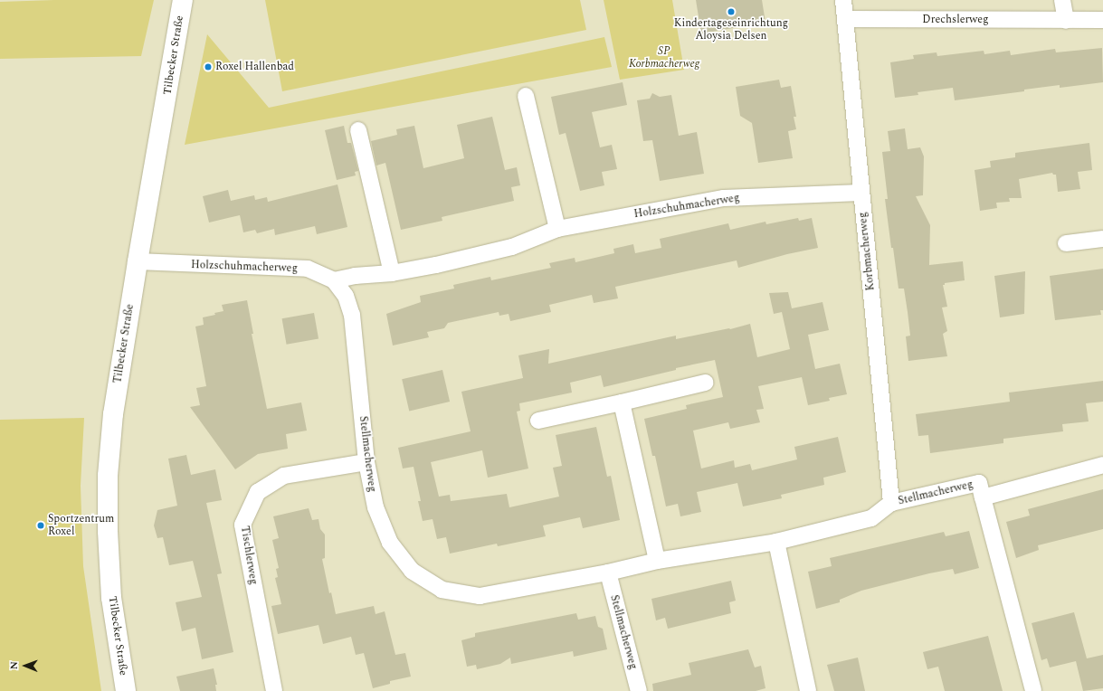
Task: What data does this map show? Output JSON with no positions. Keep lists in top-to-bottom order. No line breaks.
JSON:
{"streets":{"main road":["Tilbecker Straße"],"street":["Drechslerweg","Holzschuhmacherweg","Korbmacherweg","Stellmacherweg","Tischlerweg"]},"crossings":[["Drechslerweg","Korbmacherweg"],["Tilbecker Straße","Holzschuhmacherweg"],["Holzschuhmacherweg","Korbmacherweg"],["Holzschuhmacherweg","Stellmacherweg"],["Korbmacherweg","Stellmacherweg"],["Stellmacherweg","Tischlerweg"]],"parks":["SP Korbmacherweg"],"places":["Kindertageseinrichtung Aloysia Delsen","Roxel Hallenbad","Sportzentrum Roxel"],"north":"left"}
